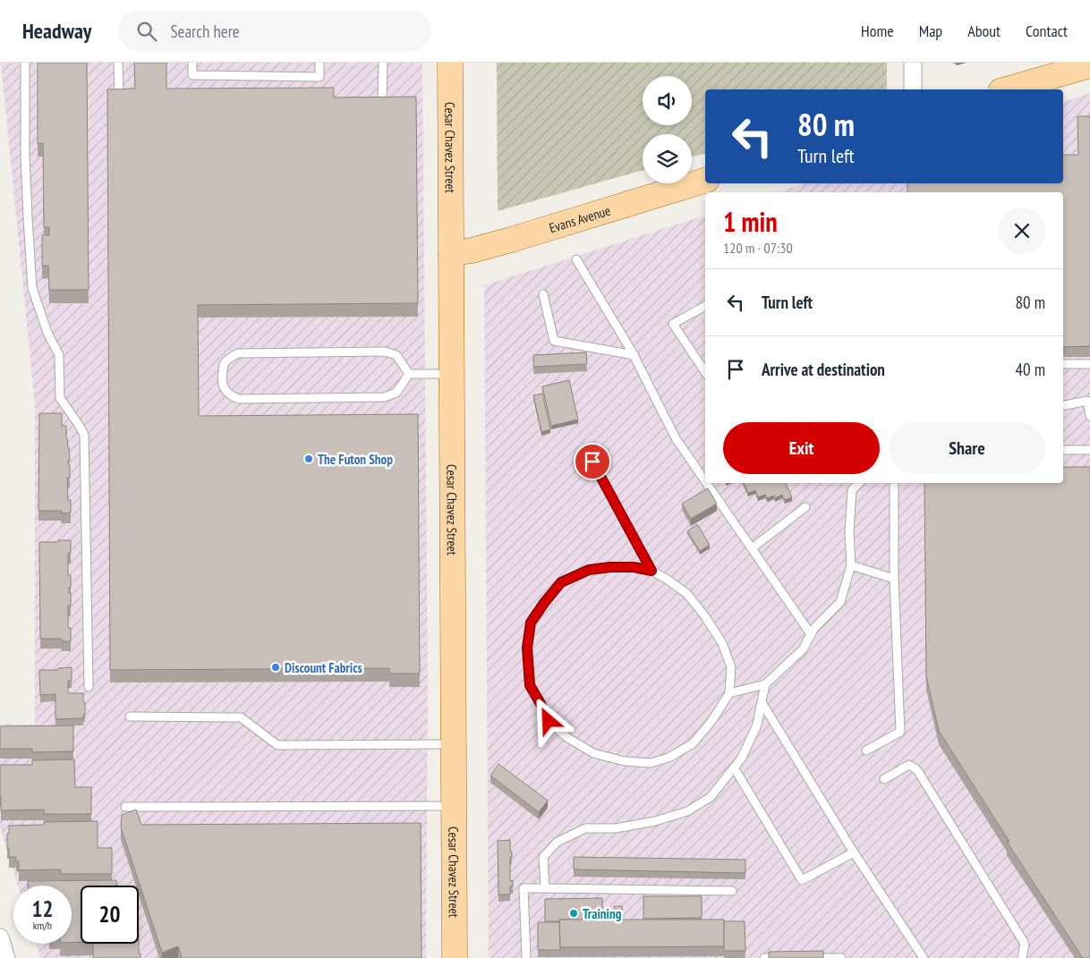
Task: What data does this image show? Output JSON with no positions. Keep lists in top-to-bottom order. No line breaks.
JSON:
{"streets":{"main road":["Cesar Chavez Street","Evans Avenue"]},"crossings":[["Cesar Chavez Street","Evans Avenue"]],"places":["The Futon Shop","Discount Fabrics","Training"],"page":{"header":"Headway","search":"Search here","nav":["Home","Map","About","Contact"],"turn":["80 m","Turn left"],"heading":["1 min","120 m · 07:30"],"list":[{"name":"Turn left","value":"80 m"},{"name":"Arrive at destination","value":"40 m"}],"buttons":["Exit","Share"],"speed":"12 km/h","limit":"20"}}
